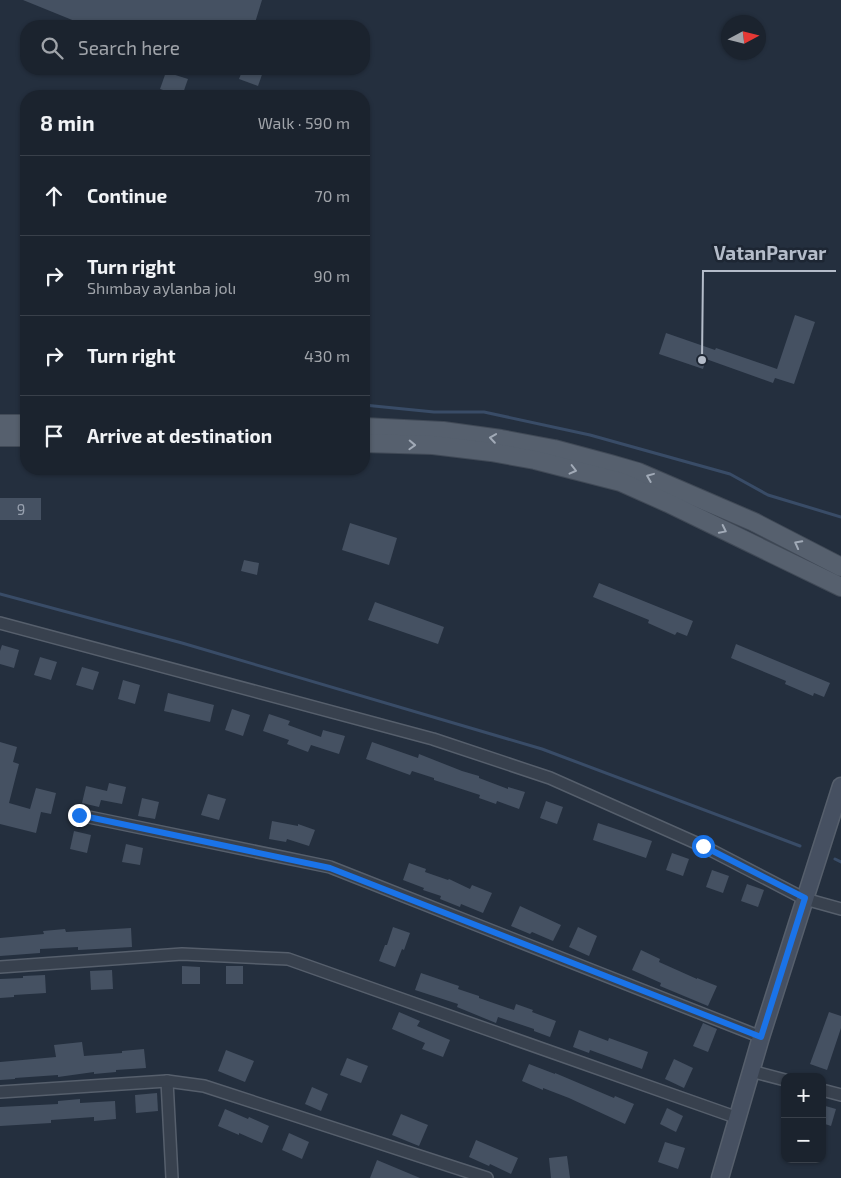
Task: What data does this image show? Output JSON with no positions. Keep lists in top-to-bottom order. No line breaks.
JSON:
{"places":["VatanParvar"],"house_numbers":["9"],"north":"right","page":{"search":"Search here","heading":["8 min","Walk · 590 m"],"list":[["Continue","70 m"],["Turn right","Shımbay aylanba jolı","90 m"],["Turn right","430 m"],"Arrive at destination"],"map_buttons":["+","−"]}}
